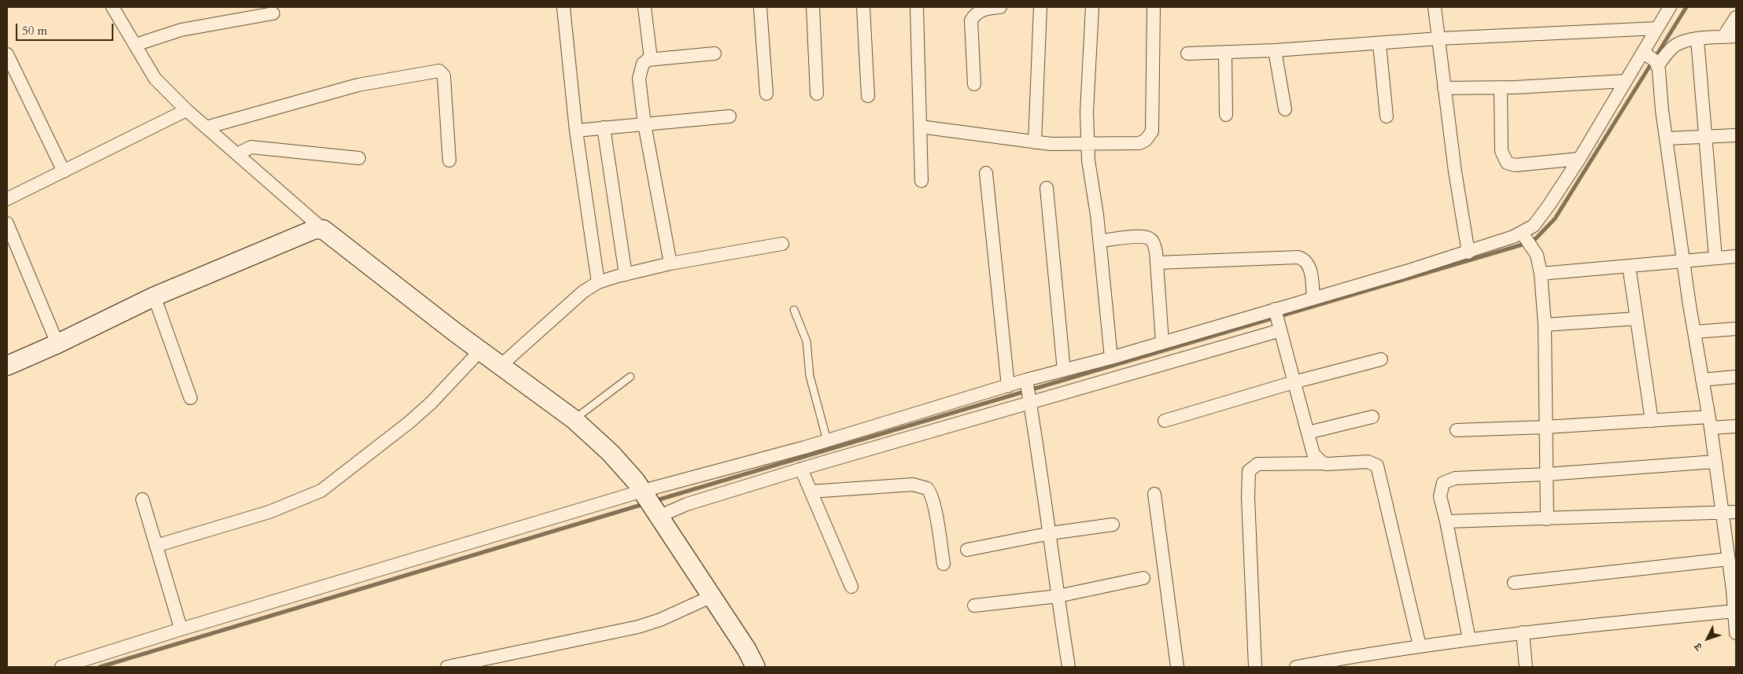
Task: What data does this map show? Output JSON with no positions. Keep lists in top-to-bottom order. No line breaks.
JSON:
{"scale_bar":"50 m","north":"bottom left"}
